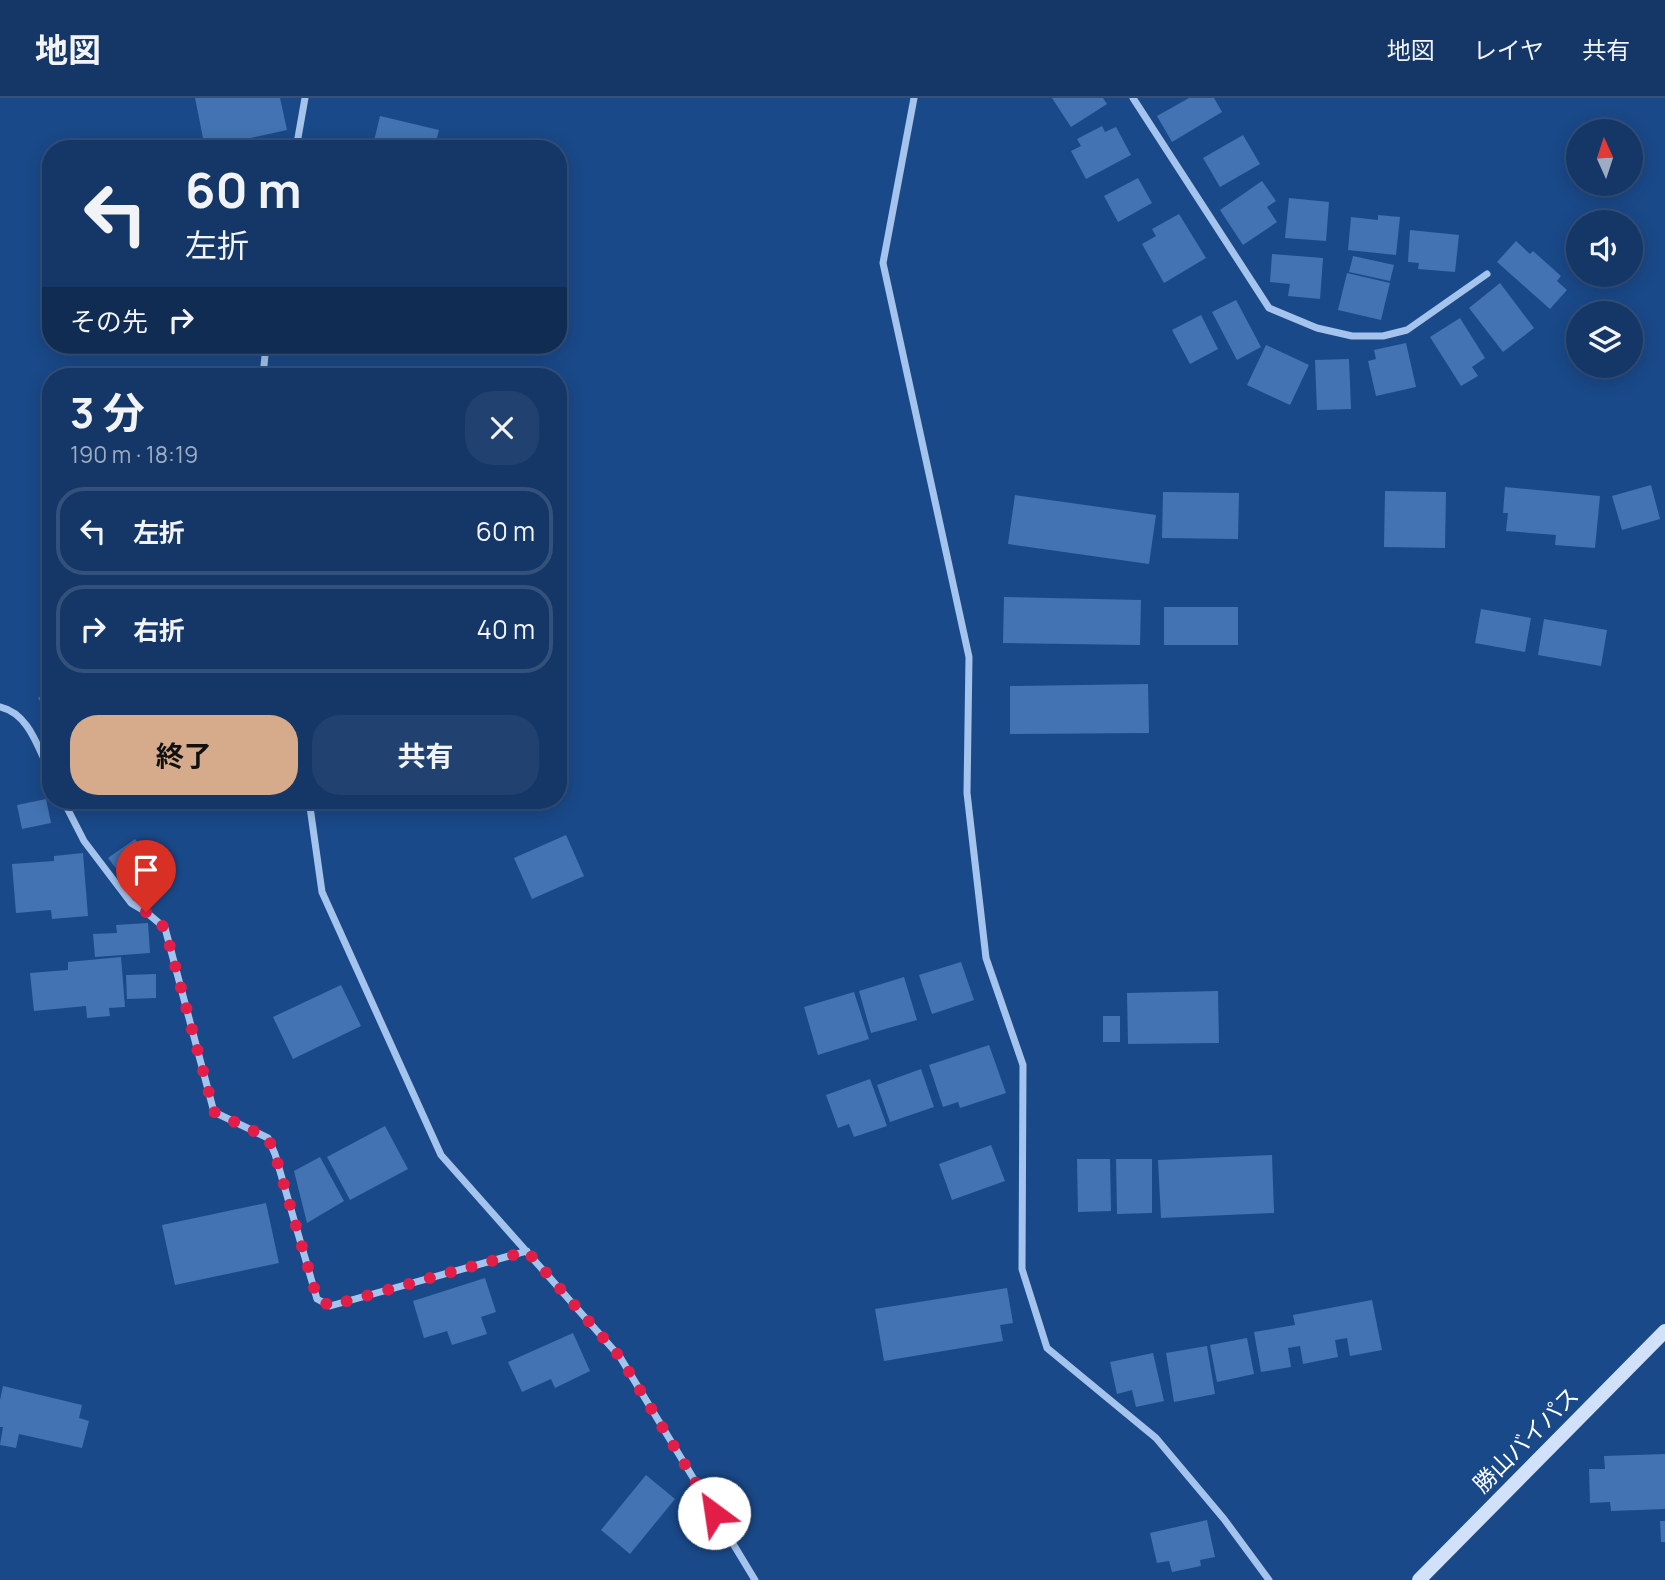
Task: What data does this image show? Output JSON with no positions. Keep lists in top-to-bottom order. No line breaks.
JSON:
{"streets":{"main road":["勝山バイパス"]},"north":"top","page":{"header":"地図","nav":["地図","レイヤ","共有"],"turn":["60 m","左折"],"then":"その先","heading":["3 分","190 m · 18:19"],"list":[{"name":"左折","value":"60 m"},{"name":"右折","value":"40 m"}],"buttons":["終了","共有"]}}
